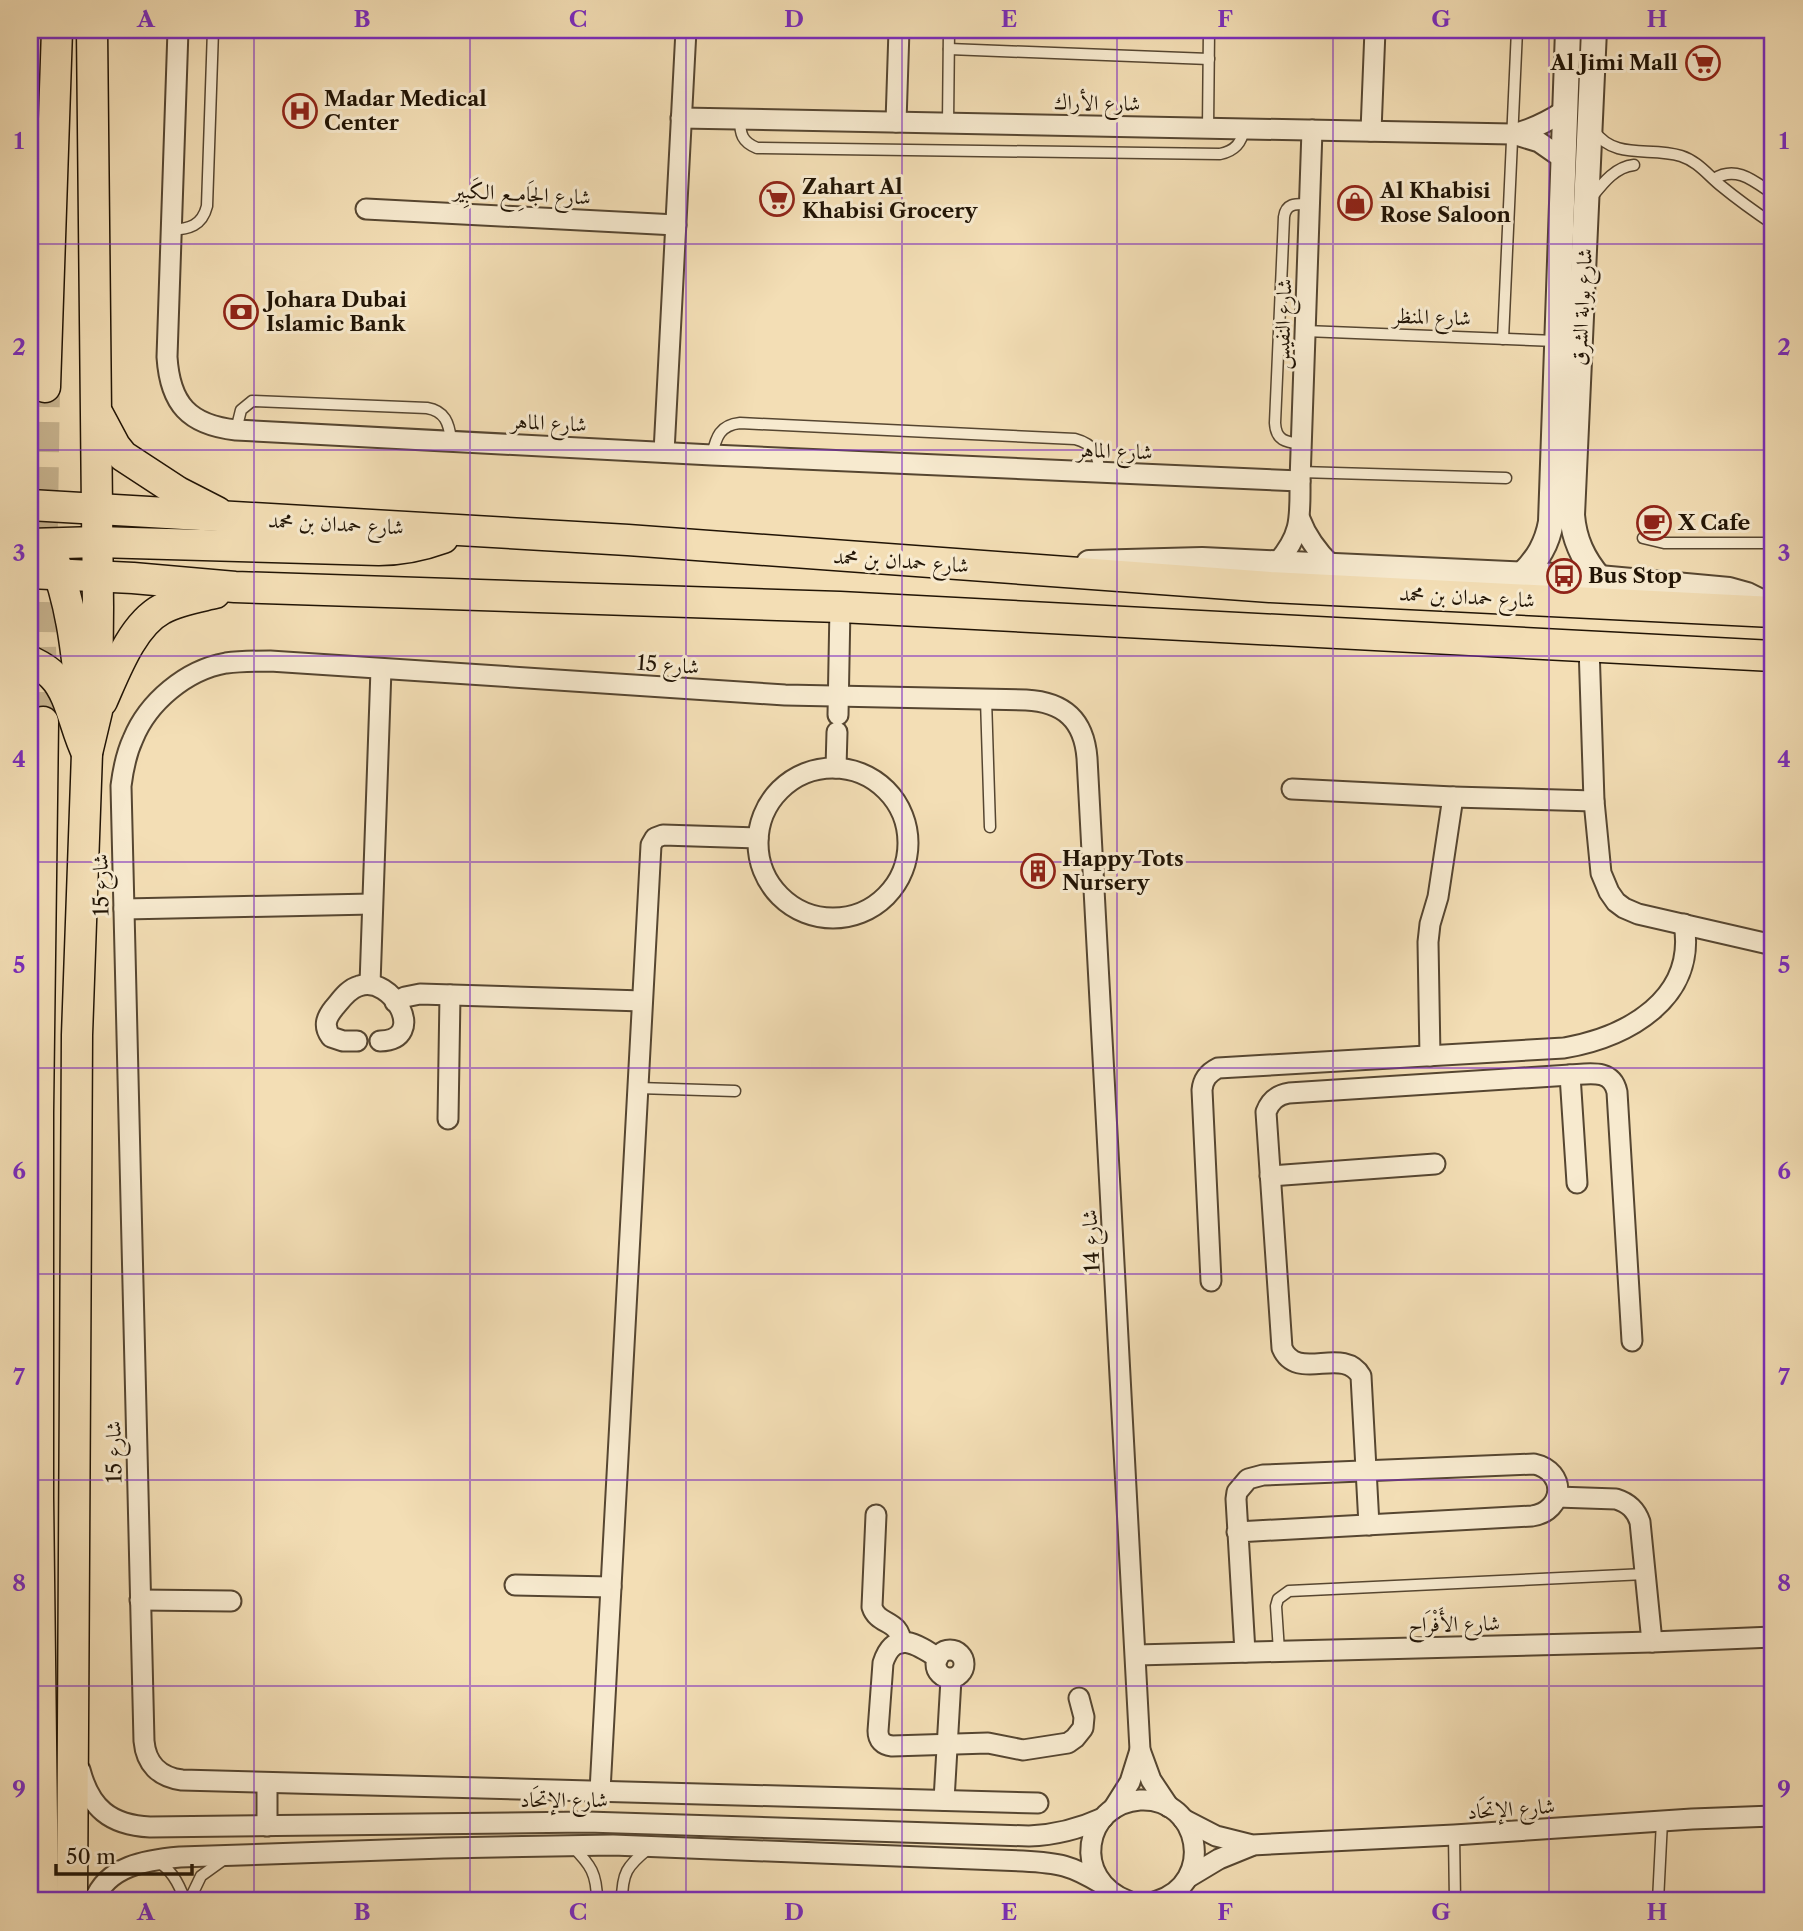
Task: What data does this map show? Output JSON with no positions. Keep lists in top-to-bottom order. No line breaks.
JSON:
{"streets":{"main road":["شارع حمدان بن محمد"],"street":["شارع الأراك","شارع الجَامِع الكَبِير","شارع بوابة الشرق","شارع النفيس","شارع الماهر","شارع 15","شارع 14","شارع الأَفْرَاح","شارع الإتحَاد"],"lane":["شارع المنظر"]},"crossings":[["شارع الأراك","شارع بوابة الشرق"],["شارع الأراك","شارع النفيس"],["شارع بوابة الشرق","شارع المنظر"],["شارع المنظر","شارع النفيس"],["شارع النفيس","شارع الماهر"],["شارع 15","شارع 14"],["شارع 14","شارع الأَفْرَاح"],["شارع 14","شارع الإتحَاد"]],"places":{"supermarket":["Al Jimi Mall","Zahart Al Khabisi Grocery"],"hospital":["Madar Medical Center"],"shop":["Al Khabisi Rose Saloon"],"bank":["Johara Dubai Islamic Bank"],"cafe":["X Cafe"],"bus stop":["Bus Stop"],"building":["Happy Tots Nursery"]},"scale_bar":"50 m","grid":{"columns":["A","B","C","D","E","F","G","H"],"rows":["1","2","3","4","5","6","7","8","9"]}}
